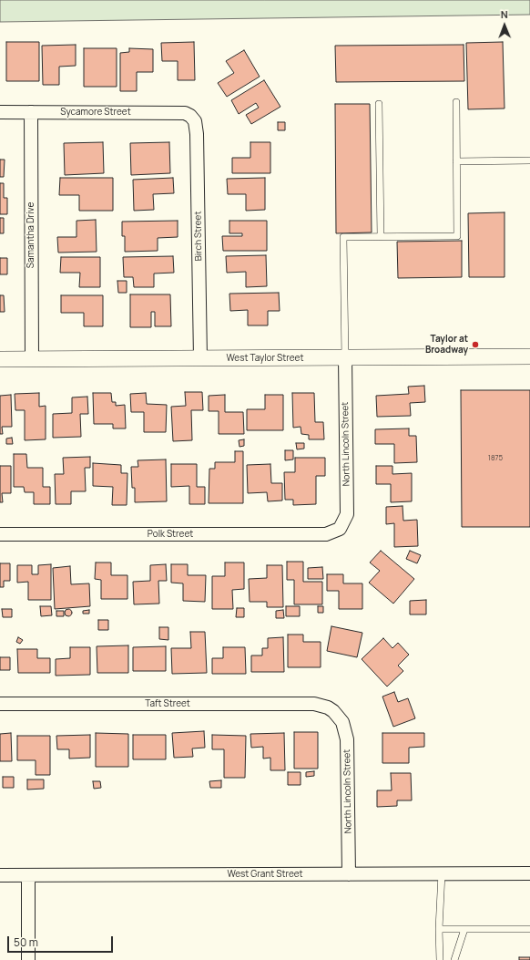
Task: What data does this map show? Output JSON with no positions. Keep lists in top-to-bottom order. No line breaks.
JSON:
{"streets":{"street":["Sycamore Street","Samantha Drive","Birch Street","West Taylor Street","North Lincoln Street","Polk Street","Taft Street","West Grant Street"]},"crossings":[["Sycamore Street","Samantha Drive"],["Sycamore Street","Birch Street"],["Samantha Drive","West Taylor Street"],["Birch Street","West Taylor Street"],["West Taylor Street","North Lincoln Street"],["North Lincoln Street","Polk Street"],["North Lincoln Street","Taft Street"],["North Lincoln Street","West Grant Street"]],"places":["Taylor at Broadway"],"house_numbers":["1875"],"scale_bar":"50 m","north":"top"}
